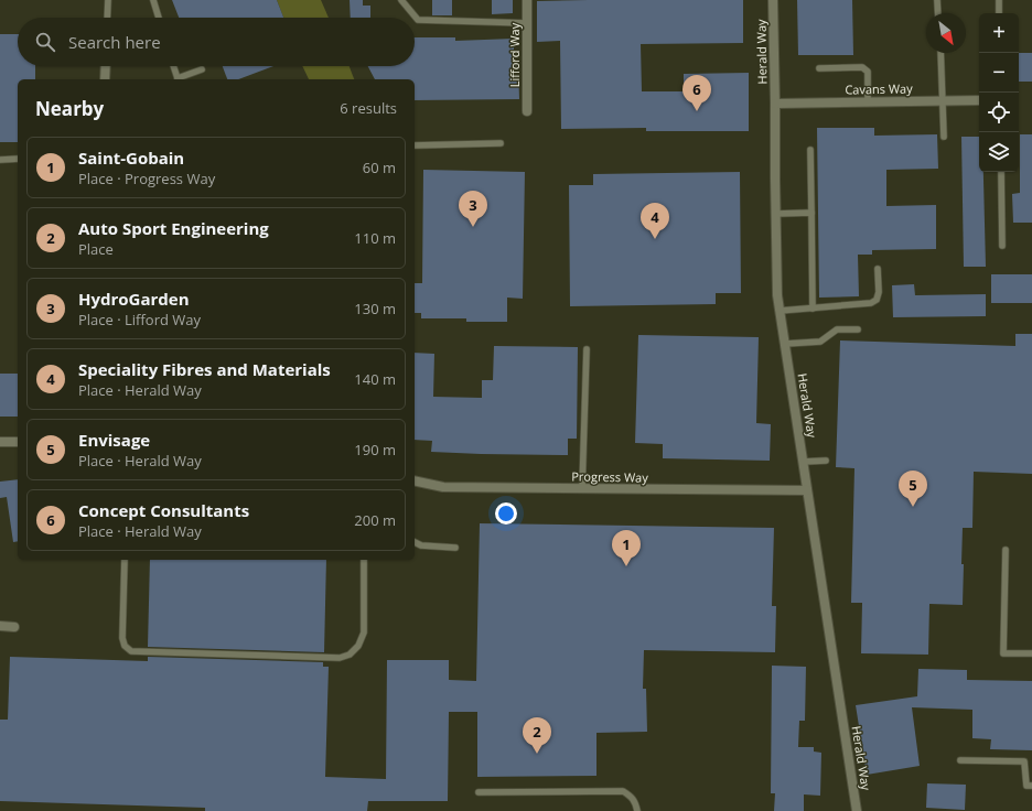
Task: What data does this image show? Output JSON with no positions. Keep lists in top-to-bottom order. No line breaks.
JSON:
{"streets":{"street":["Herald Way","Lifford Way","Cavans Way","Progress Way"]},"crossings":[["Herald Way","Cavans Way"],["Herald Way","Progress Way"]],"north":"bottom right","page":{"map_buttons":["+","−"],"search":"Search here","pins":["6","3","4","5","1","2"],"heading":["Nearby","6 results"],"list":[{"mark":"1","name":"Saint-Gobain","note":"Place · Progress Way","value":"60 m"},{"mark":"2","name":"Auto Sport Engineering","note":"Place","value":"110 m"},{"mark":"3","name":"HydroGarden","note":"Place · Lifford Way","value":"130 m"},{"mark":"4","name":"Speciality Fibres and Materials","note":"Place · Herald Way","value":"140 m"},{"mark":"5","name":"Envisage","note":"Place · Herald Way","value":"190 m"},{"mark":"6","name":"Concept Consultants","note":"Place · Herald Way","value":"200 m"}]}}
